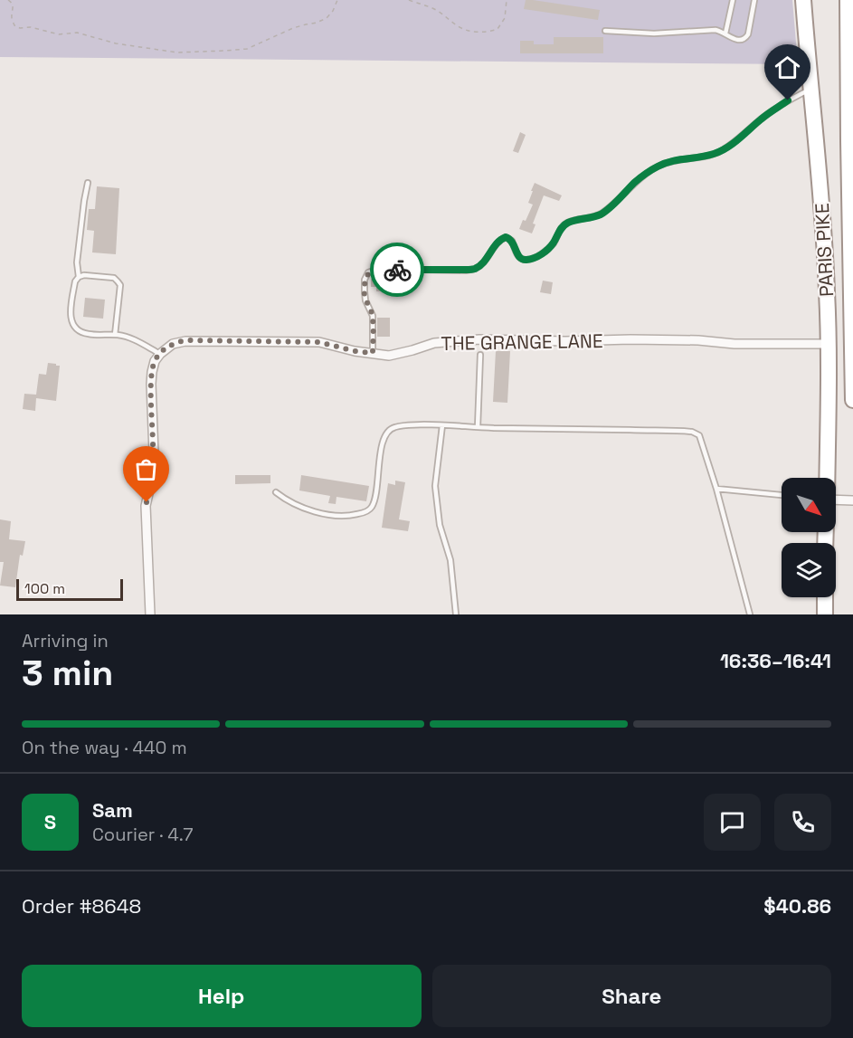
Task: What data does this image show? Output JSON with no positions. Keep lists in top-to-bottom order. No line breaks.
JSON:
{"streets":{"highway":["PARIS PIKE"],"street":["THE GRANGE LANE"]},"crossings":[["PARIS PIKE","THE GRANGE LANE"]],"scale_bar":"100 m","north":"bottom right","page":{"scale":"100 m","heading":["3 min","Arriving in","16:36–16:41"],"panel":["Sam","Courier · 4.7","Order #8648","$40.86"],"bar":"On the way · 440 m","round":"S","buttons":["Help","Share"]}}
